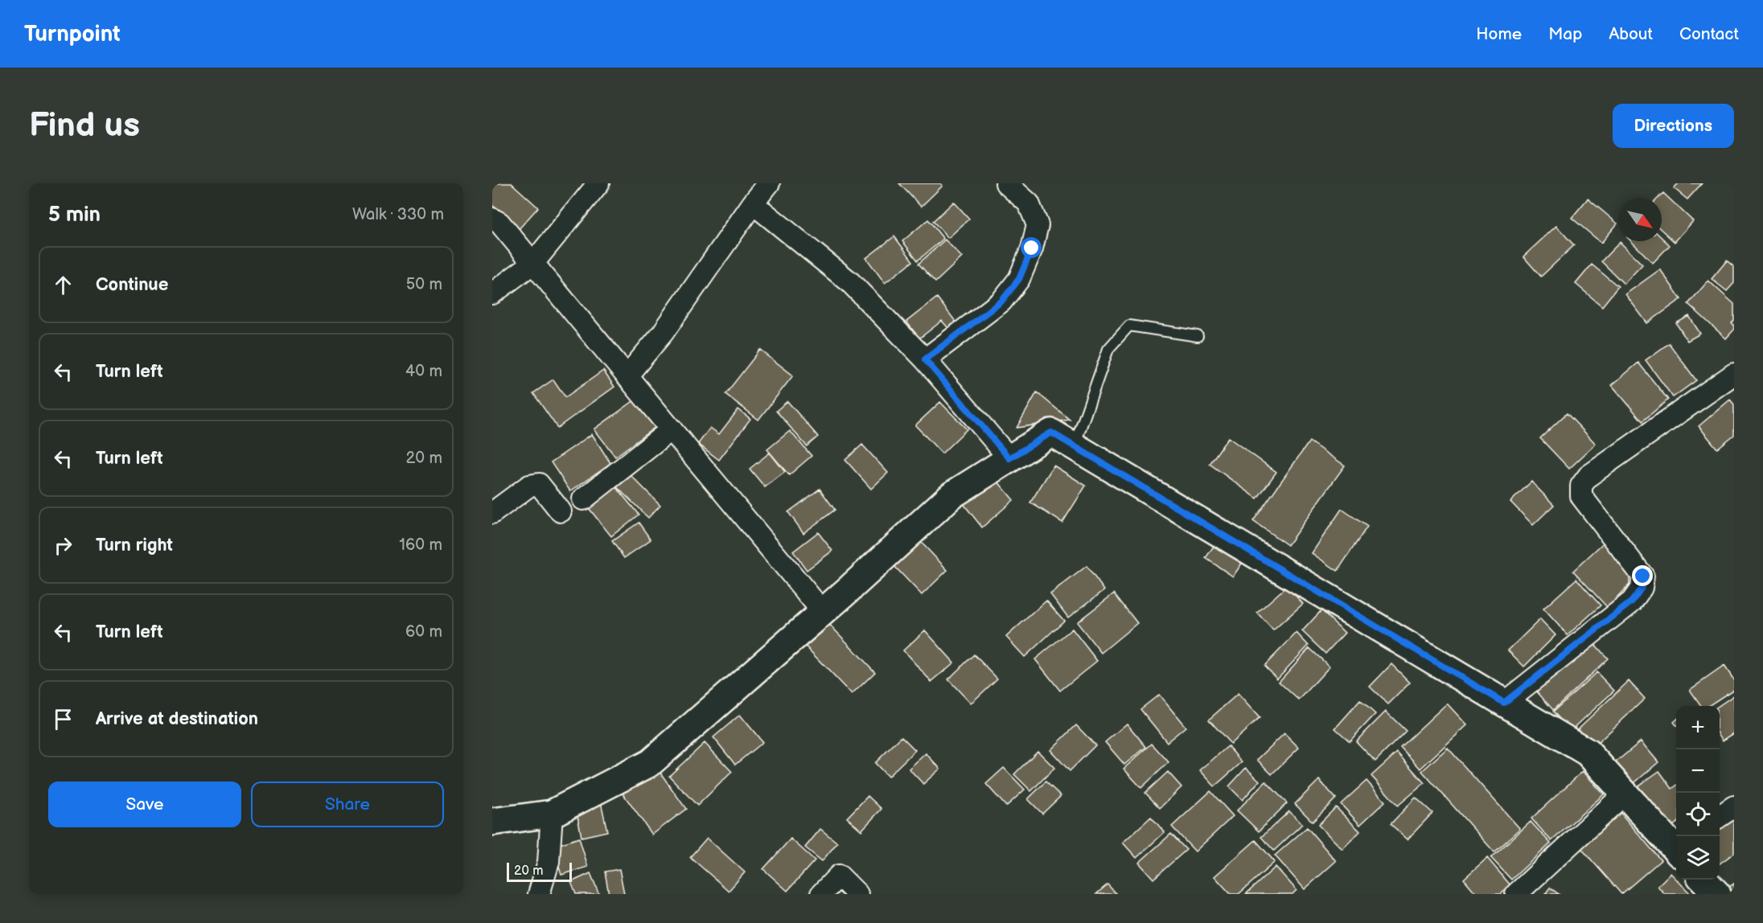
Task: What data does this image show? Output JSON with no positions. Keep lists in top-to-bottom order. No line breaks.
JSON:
{"scale_bar":"20 m","north":"bottom right","page":{"header":"Turnpoint","nav":["Home","Map","About","Contact"],"buttons":["Directions",["Save","Share"]],"title":"Find us","heading":["5 min","Walk · 330 m"],"list":[["Continue","50 m"],["Turn left","40 m"],["Turn left","20 m"],["Turn right","160 m"],["Turn left","60 m"],"Arrive at destination"],"map_buttons":["+","−"],"scale":"20 m"}}
